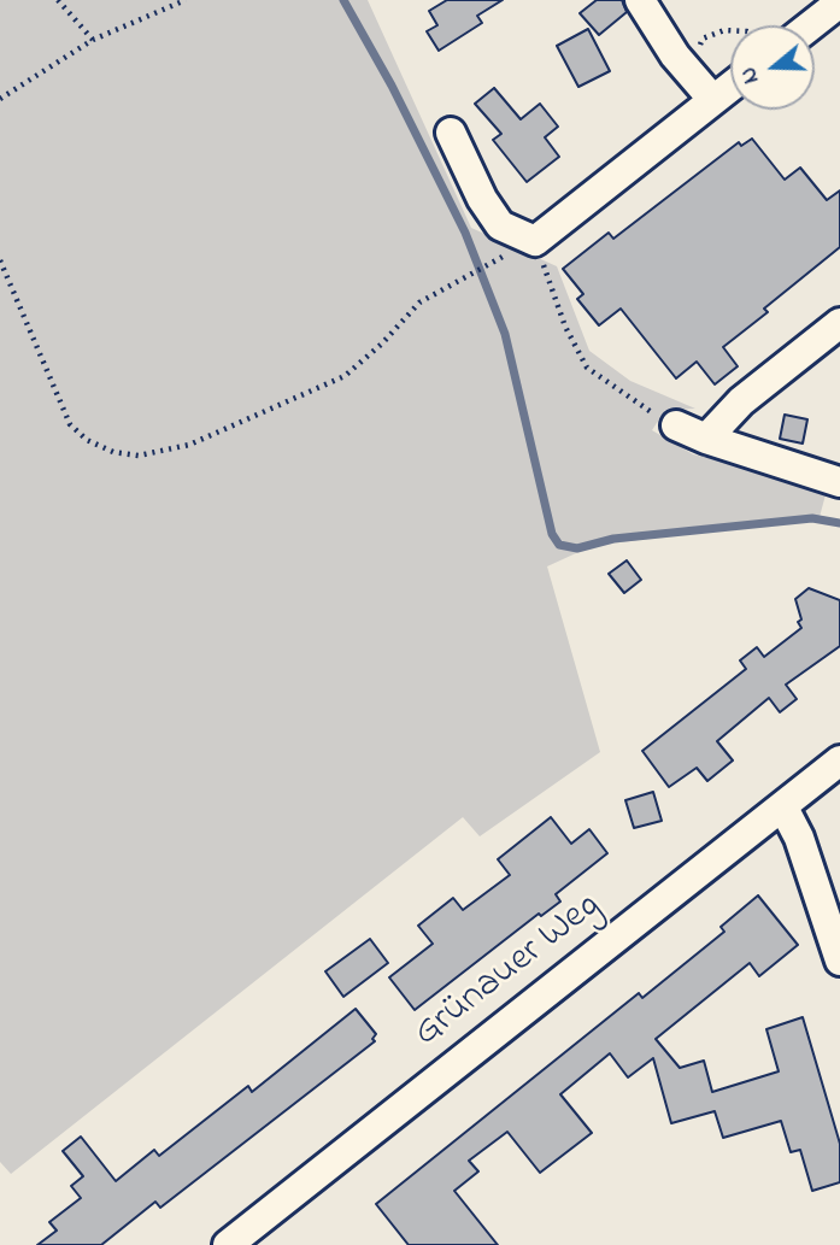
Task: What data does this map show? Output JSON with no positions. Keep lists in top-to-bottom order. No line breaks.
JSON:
{"streets":{"street":["Grünauer Weg"]},"north":"left"}
